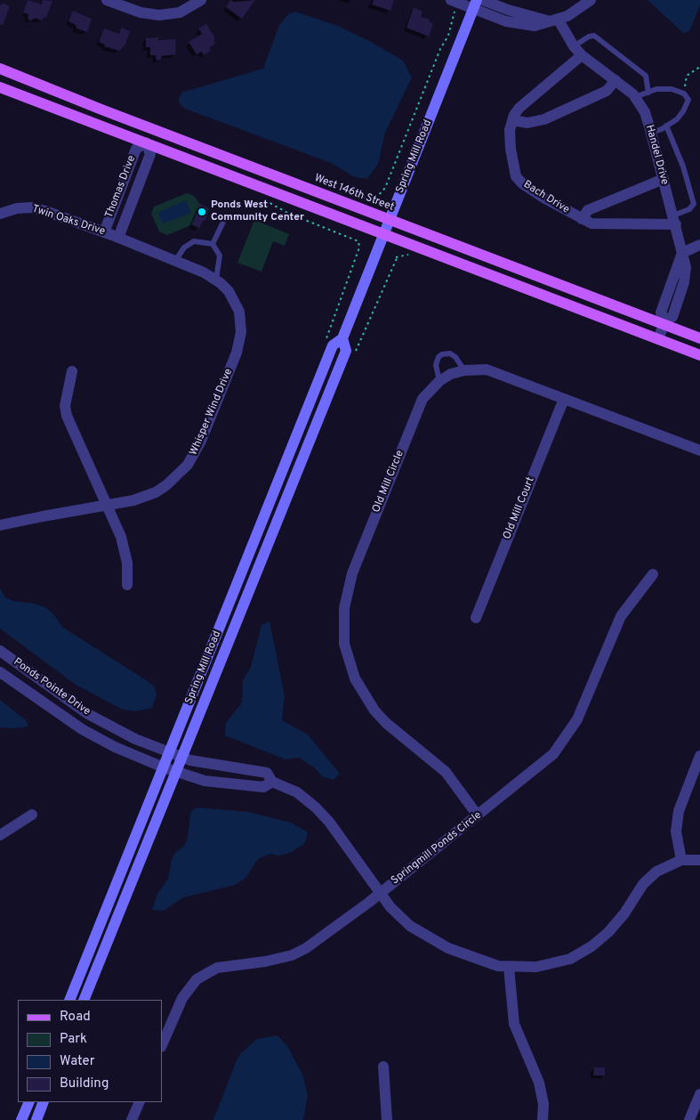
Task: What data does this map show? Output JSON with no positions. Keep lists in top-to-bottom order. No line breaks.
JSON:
{"streets":{"main road":["West 146th Street"],"street":["Handel Drive","Spring Mill Road","Thomas Drive","Bach Drive","Twin Oaks Drive","Whisper Wind Drive","Old Mill Circle","Old Mill Court","Ponds Pointe Drive","Springmill Ponds Circle"]},"crossings":[["Handel Drive","Bach Drive"],["Spring Mill Road","West 146th Street"],["Spring Mill Road","Ponds Pointe Drive"],["Thomas Drive","Twin Oaks Drive"],["Thomas Drive","Whisper Wind Drive"],["Twin Oaks Drive","Whisper Wind Drive"],["Old Mill Circle","Old Mill Court"],["Old Mill Circle","Springmill Ponds Circle"],["Ponds Pointe Drive","Springmill Ponds Circle"]],"places":["Ponds West Community Center"],"legend":["Road","Park","Water","Building"]}
